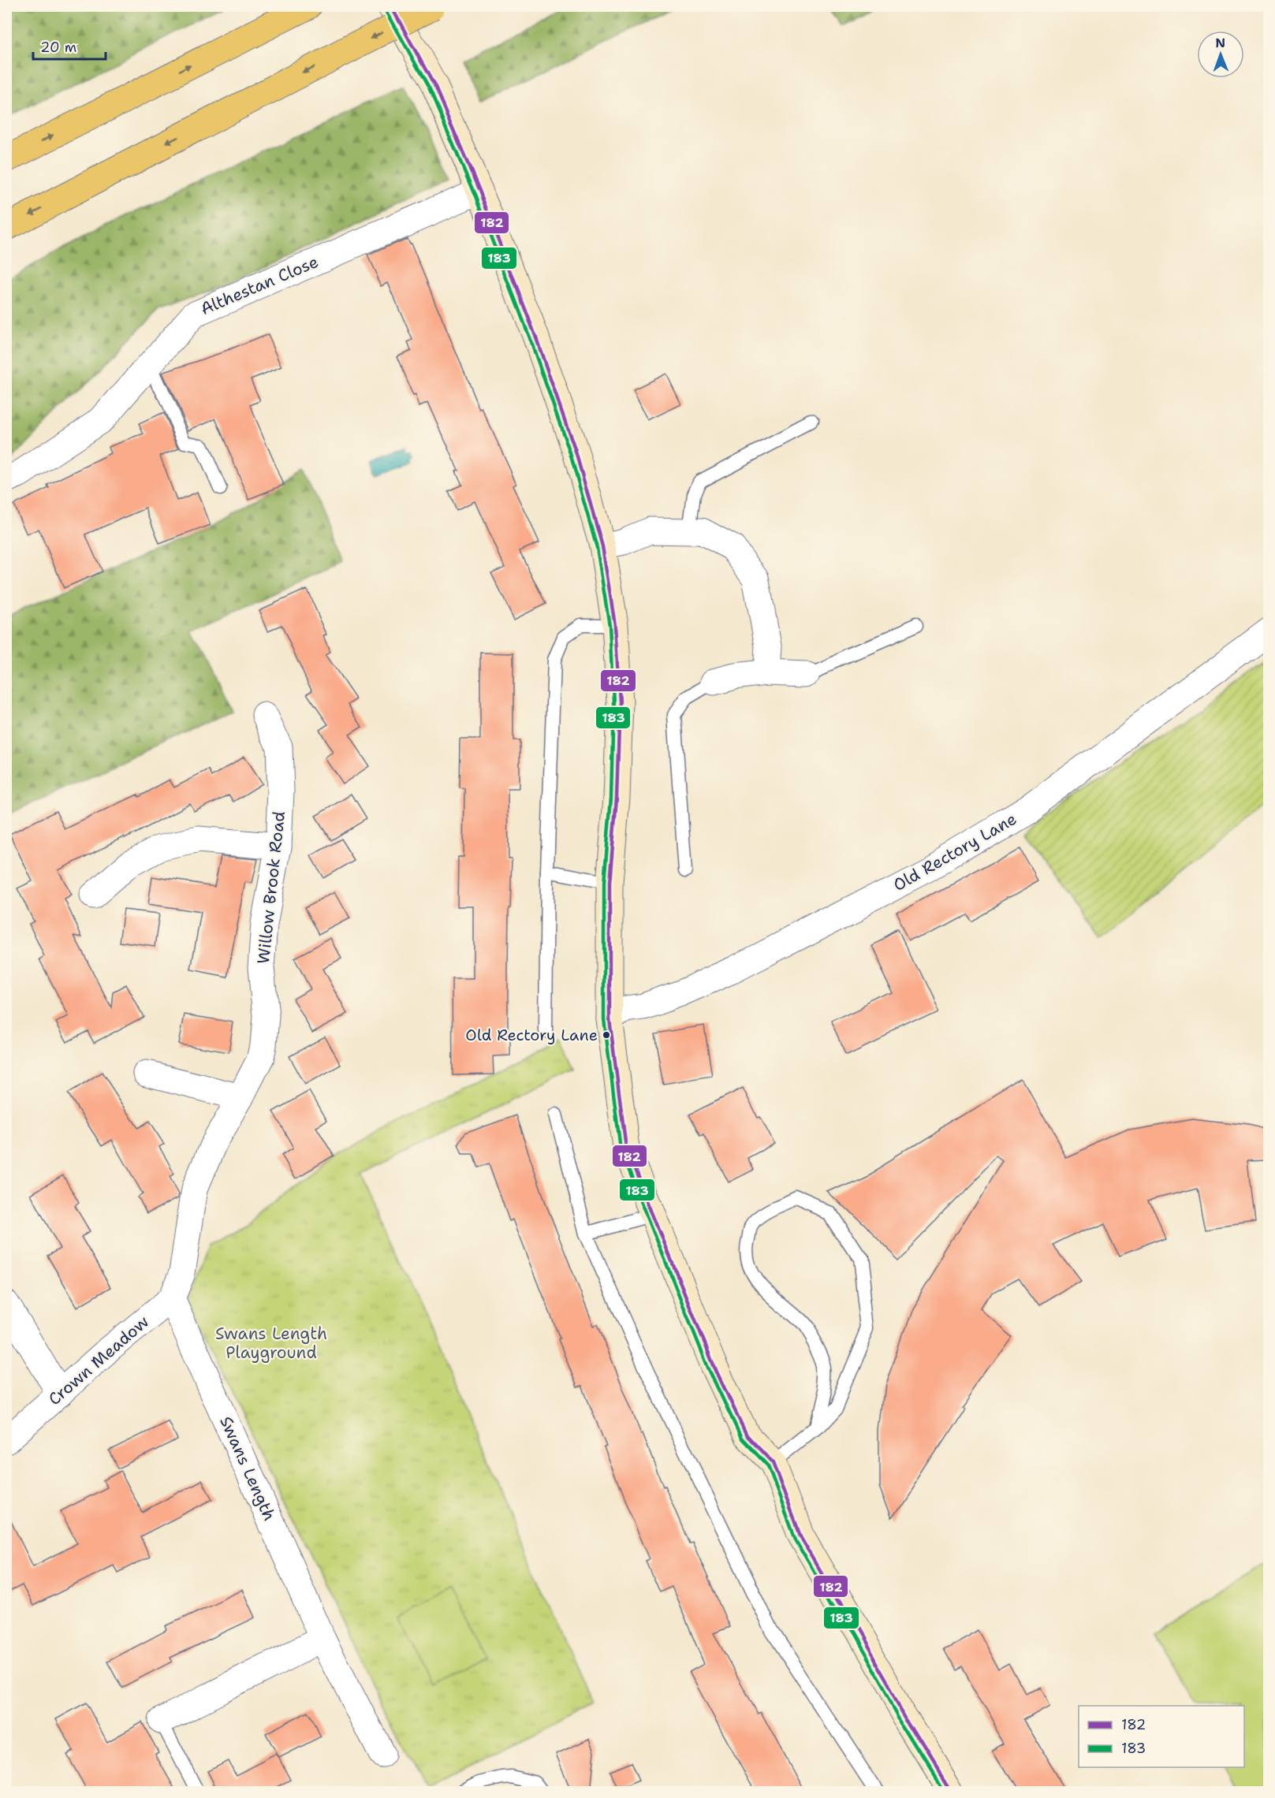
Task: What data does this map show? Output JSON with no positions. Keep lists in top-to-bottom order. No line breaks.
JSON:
{"streets":{"street":["Althestan Close","Old Rectory Lane","Willow Brook Road","Crown Meadow","Swans Length"]},"crossings":[["Willow Brook Road","Crown Meadow"],["Crown Meadow","Swans Length"]],"parks":["Swans Length Playground"],"places":["Old Rectory Lane"],"lines":["transit line 182","transit line 183"],"legend":["182","183"],"scale_bar":"20 m","north":"top"}
